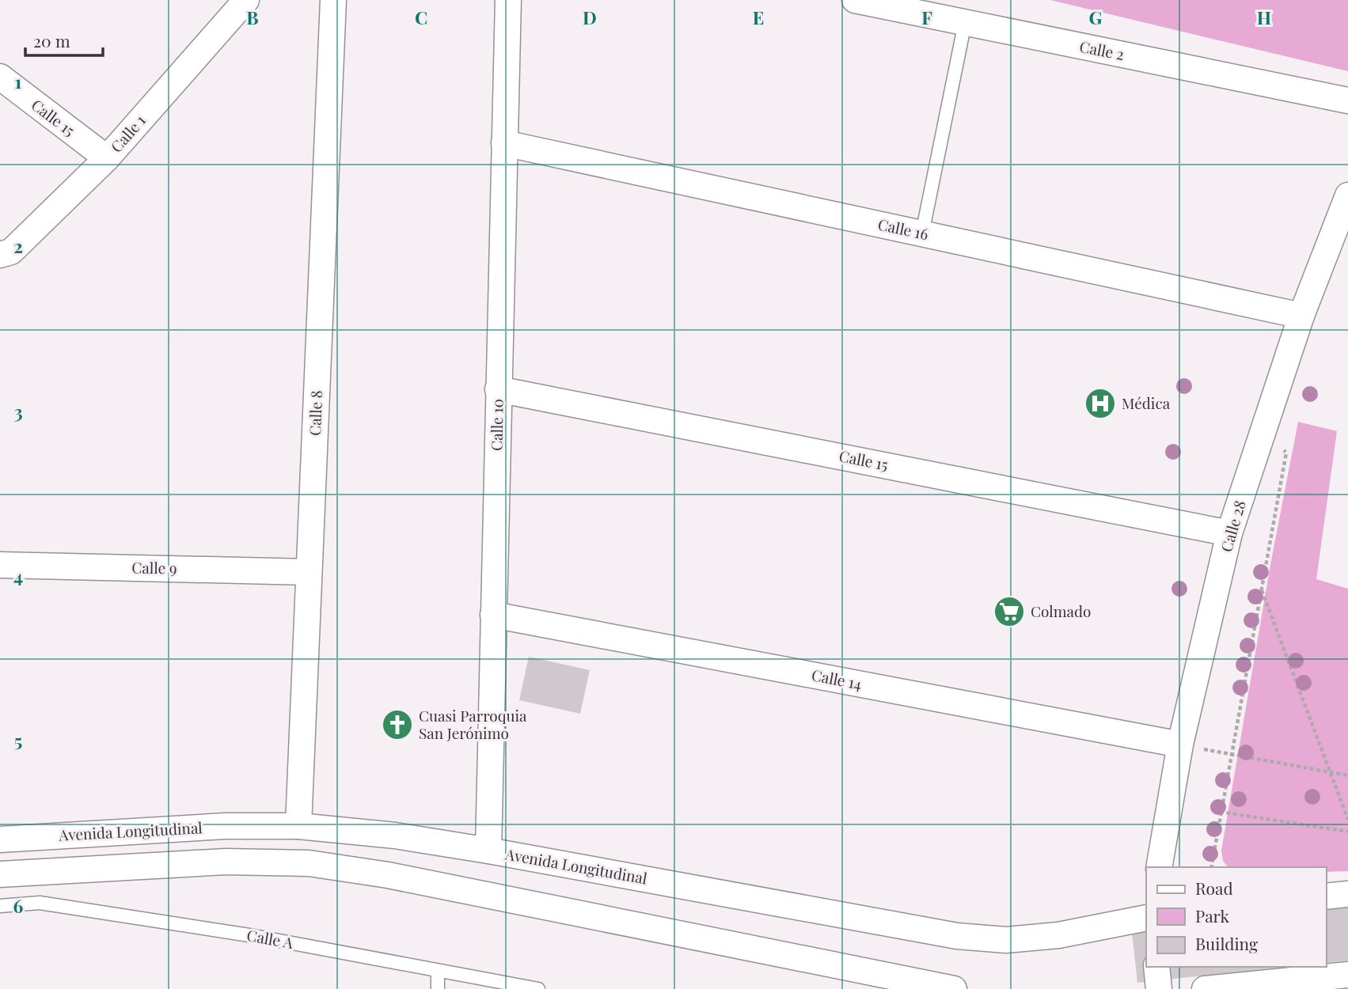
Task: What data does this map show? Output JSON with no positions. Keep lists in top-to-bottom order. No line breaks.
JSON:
{"streets":{"street":["Calle 2","Calle 15","Calle 1","Calle 16","Calle 8","Calle 10","Calle 28","Calle 9","Calle 14","Avenida Longitudinal"],"lane":["Calle A"]},"crossings":[["Calle 15","Calle 1"],["Calle 15","Calle 10"],["Calle 15","Calle 28"],["Calle 16","Calle 10"],["Calle 16","Calle 28"],["Calle 8","Calle 9"],["Calle 8","Avenida Longitudinal"],["Calle 10","Calle 14"],["Calle 10","Avenida Longitudinal"],["Calle 28","Calle 14"]],"places":{"hospital":["Médica"],"supermarket":["Colmado"],"church":["Cuasi Parroquia San Jerónimo"]},"legend":["Road","Park","Building"],"scale_bar":"20 m","grid":{"columns":["B","C","D","E","F","G","H"],"rows":["1","2","3","4","5","6"]}}
